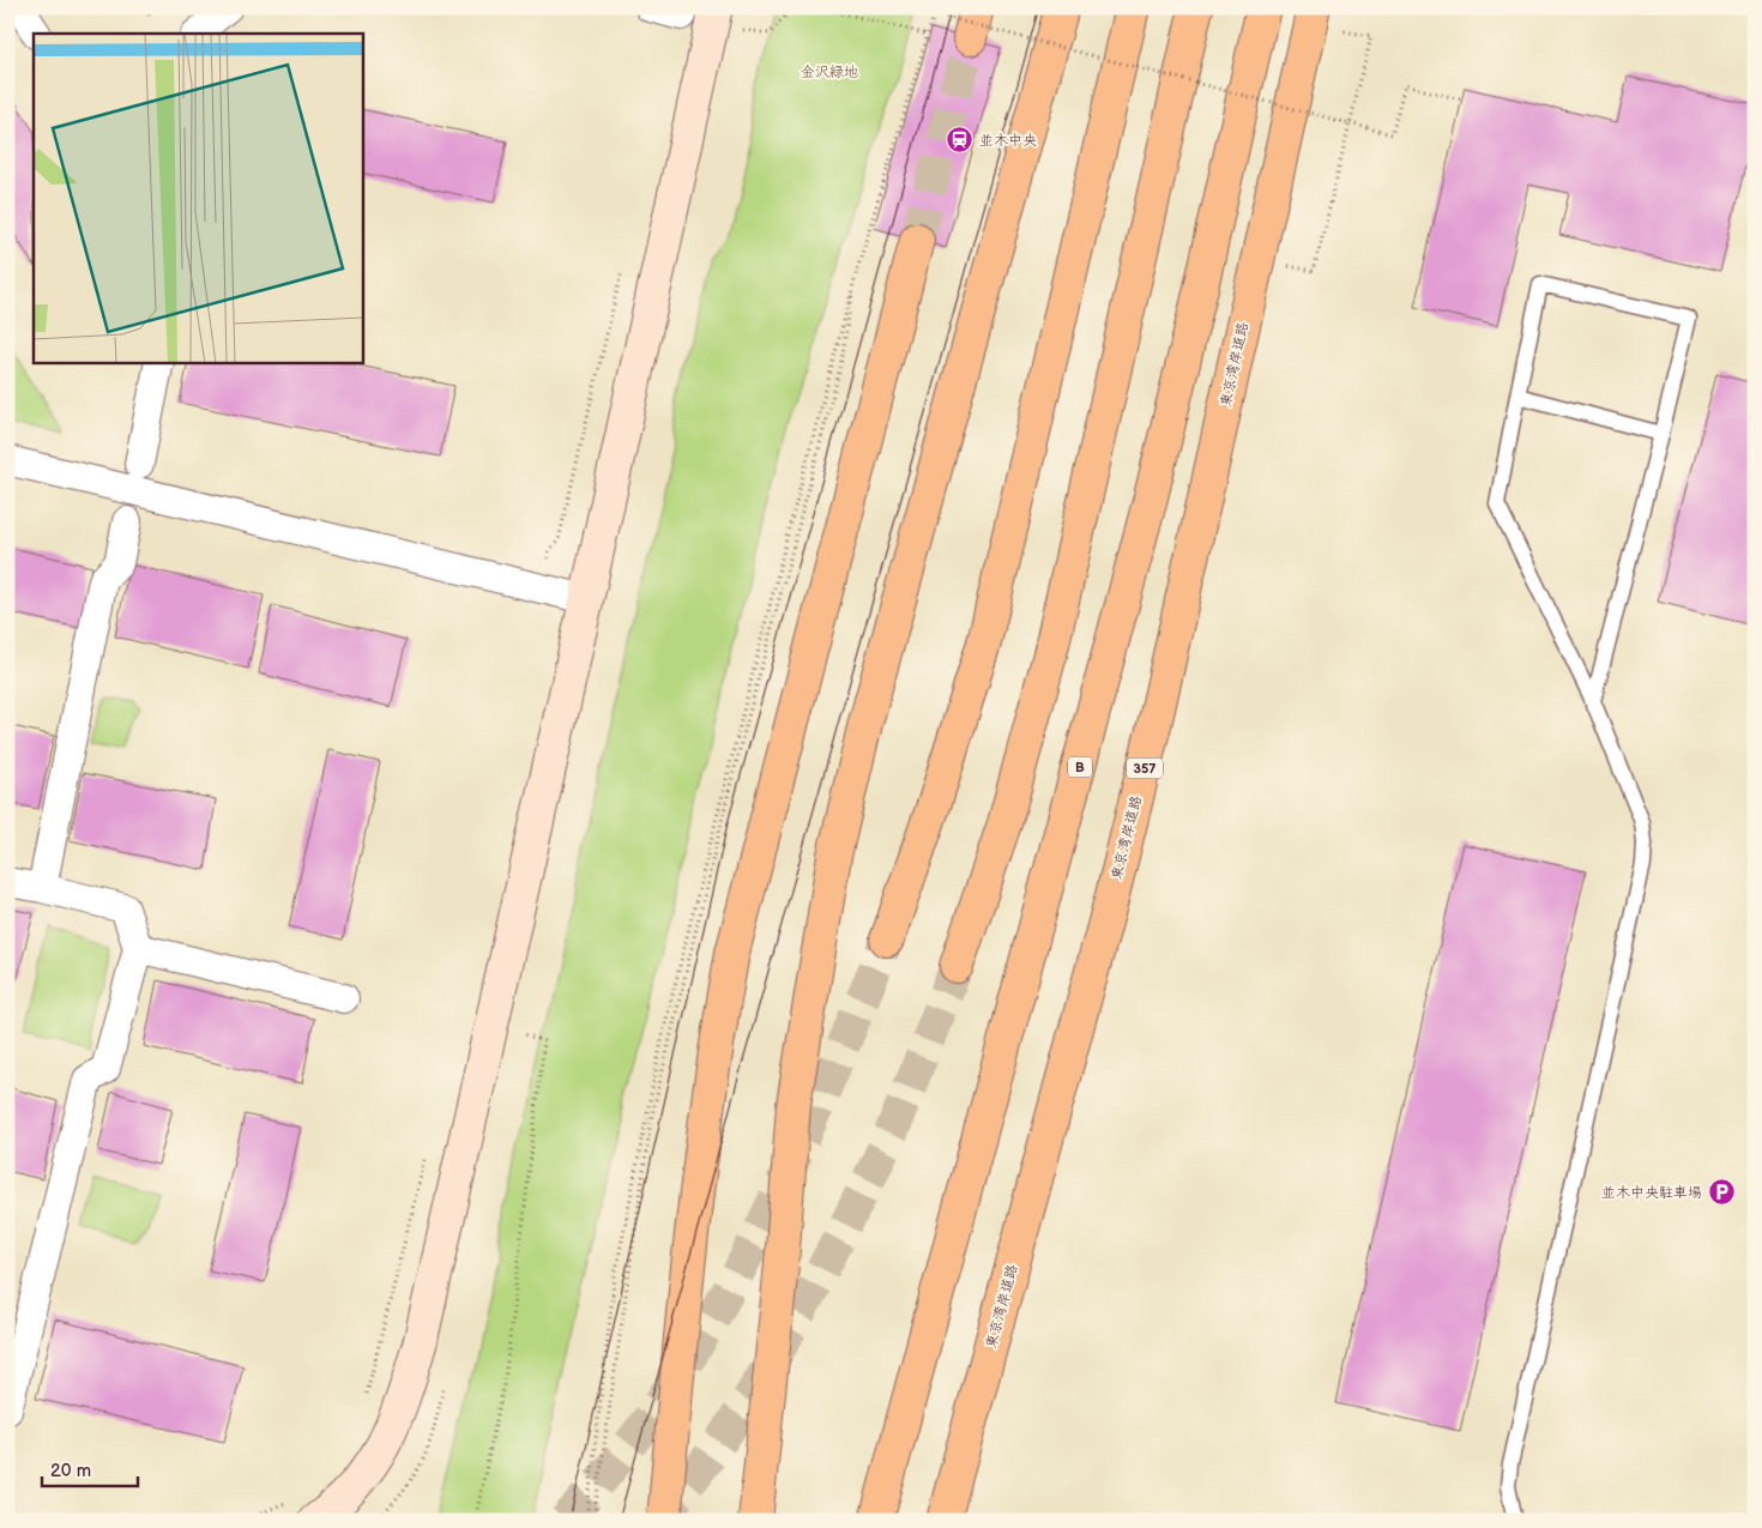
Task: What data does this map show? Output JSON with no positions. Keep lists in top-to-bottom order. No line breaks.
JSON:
{"streets":{"highway":["東京湾岸道路","B","357"]},"parks":["金沢緑地"],"places":{"station":["並木中央"],"parking":["並木中央駐車場"]},"scale_bar":"20 m"}
